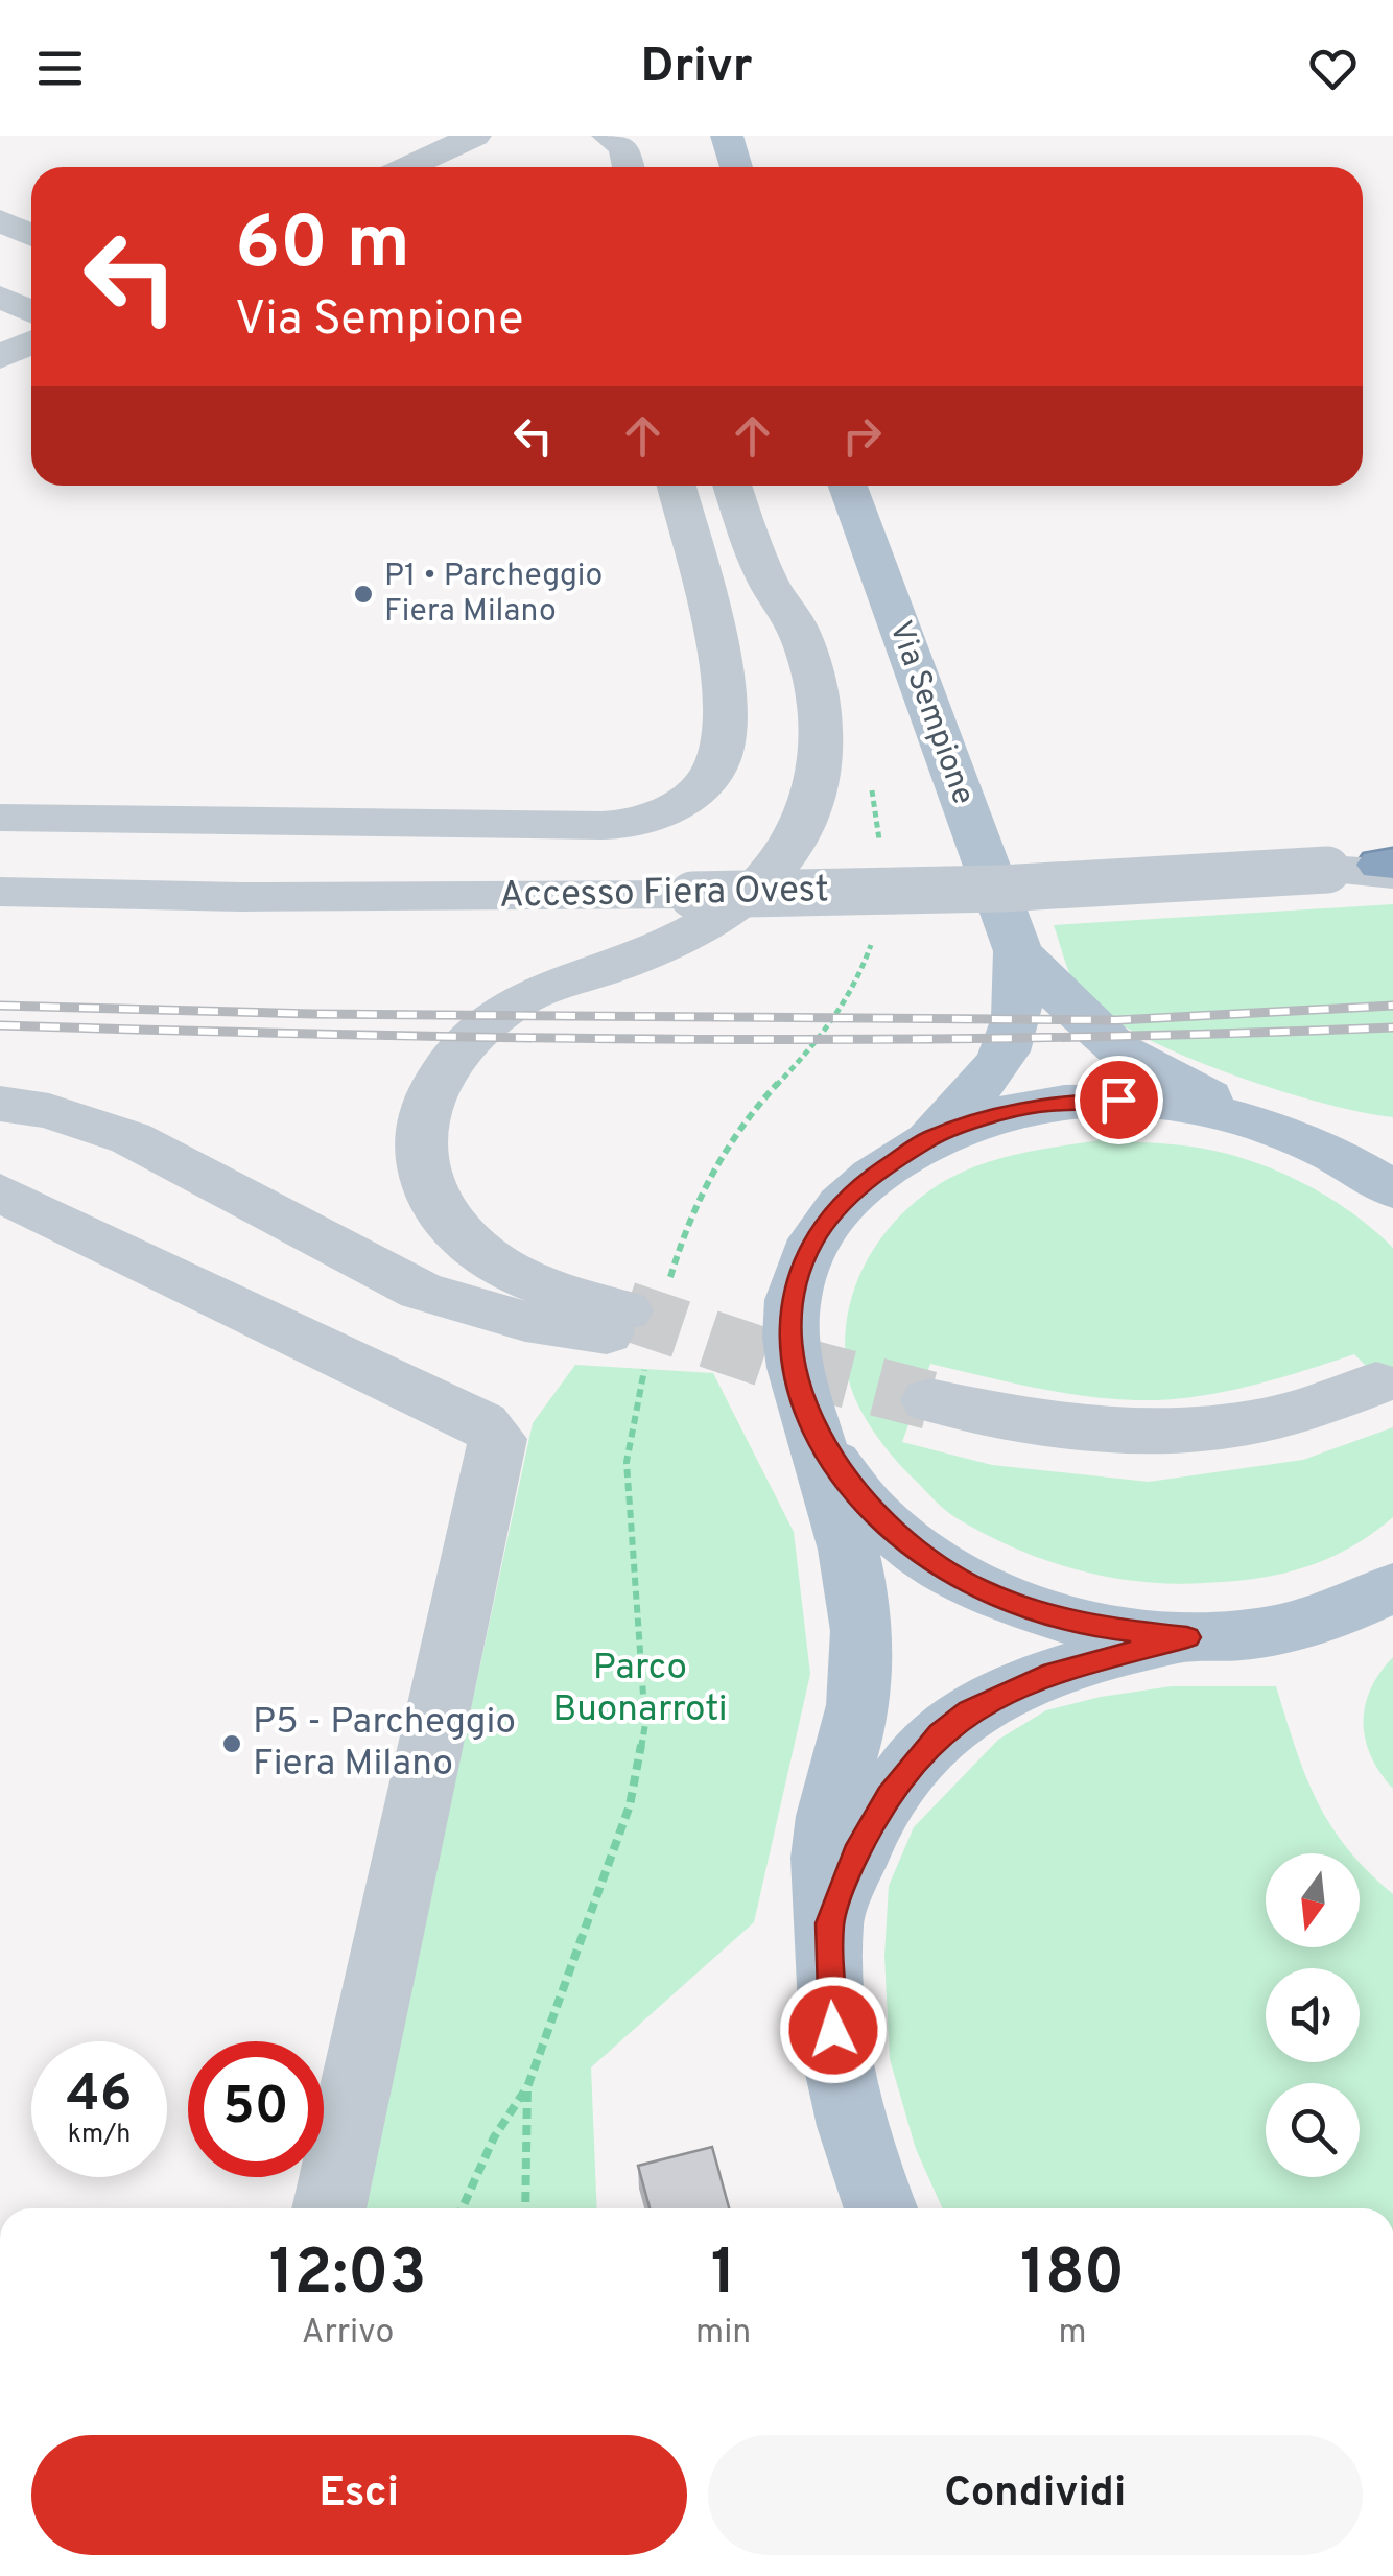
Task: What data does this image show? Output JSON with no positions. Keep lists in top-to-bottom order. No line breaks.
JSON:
{"streets":{"main road":["Via Sempione"],"street":["Accesso Fiera Ovest"]},"parks":["Parco Buonarroti"],"places":["P1 • Parcheggio Fiera Milano","P5 - Parcheggio Fiera Milano"],"north":"bottom","page":{"header":"Drivr","turn":["60 m","Via Sempione"],"speed":"46 km/h","limit":"50","eta":["12:03","Arrivo","1","min","180","m"],"buttons":["Esci","Condividi"]}}
